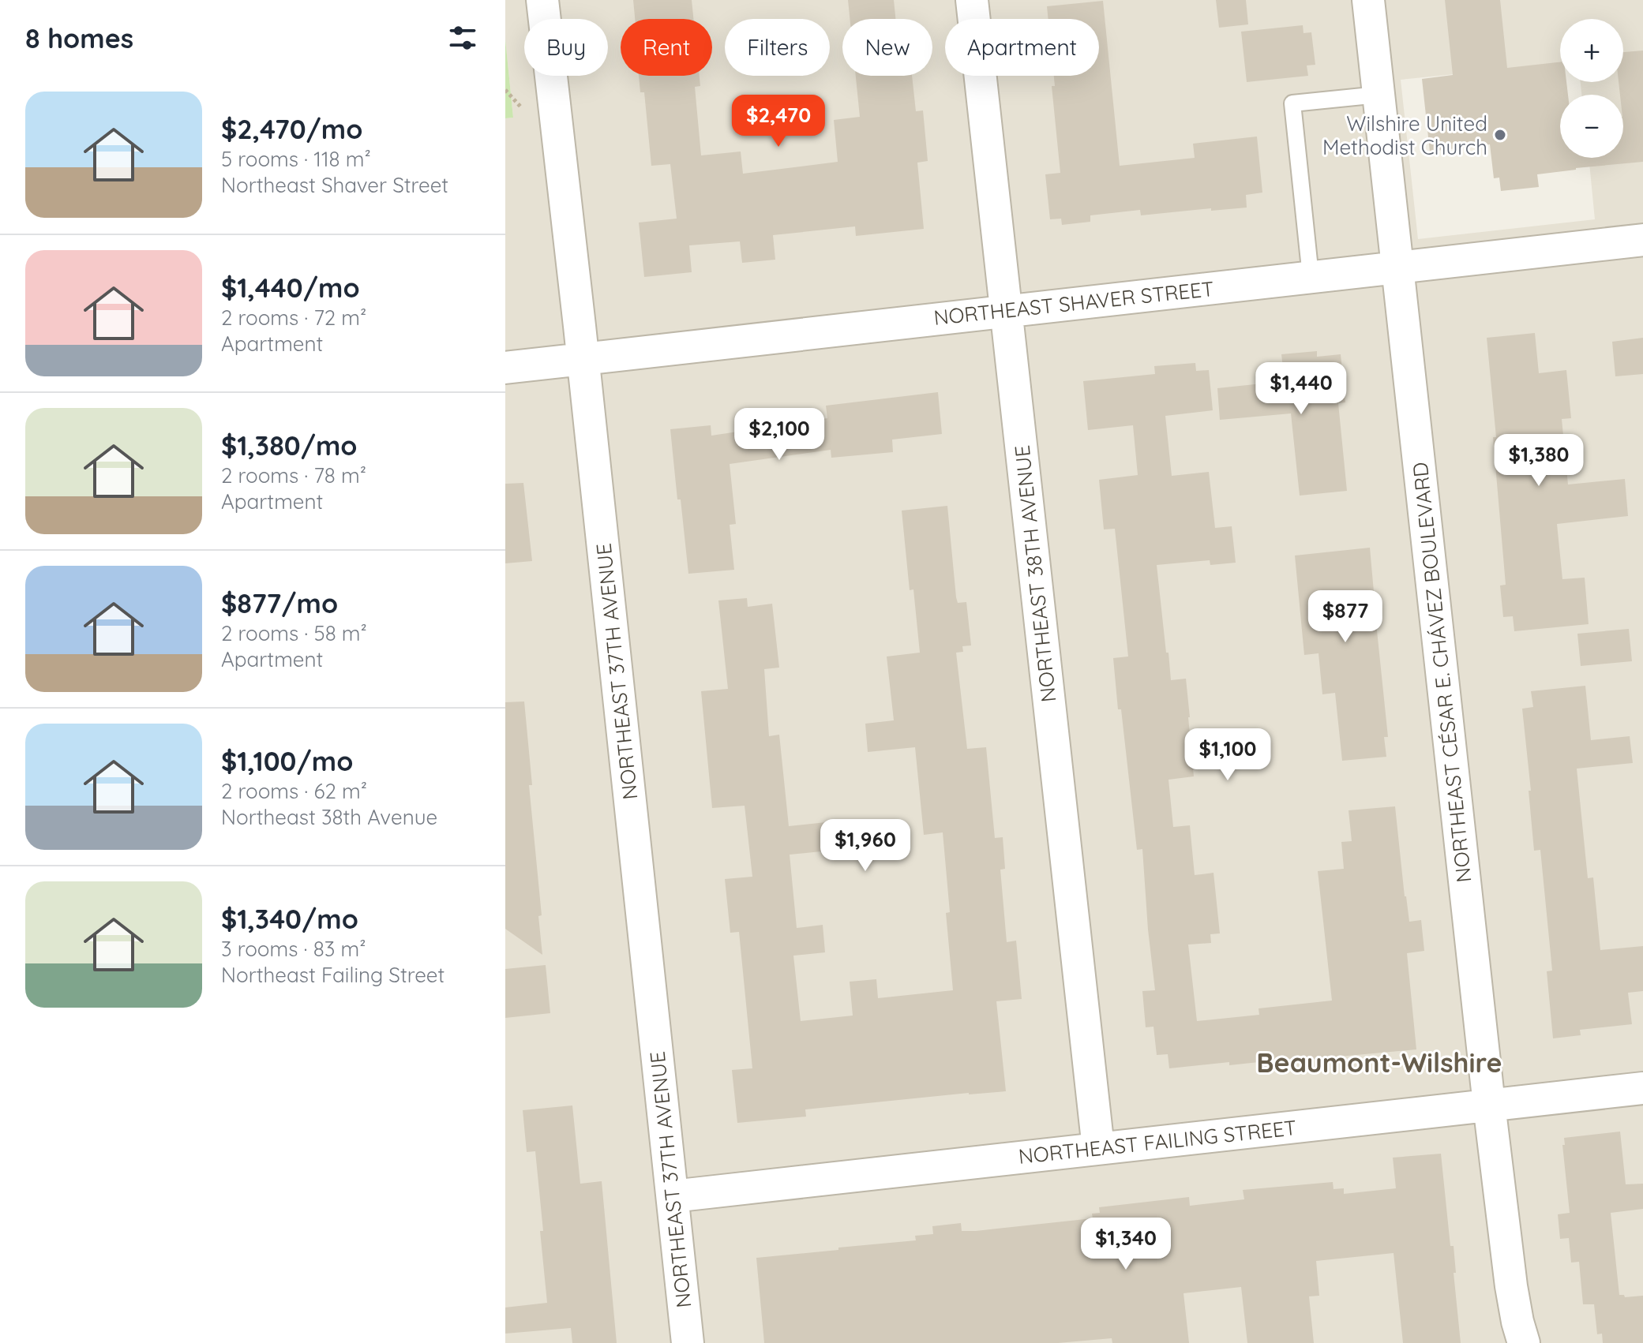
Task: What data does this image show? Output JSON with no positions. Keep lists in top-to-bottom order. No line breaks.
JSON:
{"streets":{"street":["NORTHEAST SHAVER STREET","NORTHEAST 38TH AVENUE","NORTHEAST 37TH AVENUE","NORTHEAST CÉSAR E. CHÁVEZ BOULEVARD","NORTHEAST FAILING STREET"]},"crossings":[["NORTHEAST SHAVER STREET","NORTHEAST 38TH AVENUE"],["NORTHEAST SHAVER STREET","NORTHEAST 37TH AVENUE"],["NORTHEAST SHAVER STREET","NORTHEAST CÉSAR E. CHÁVEZ BOULEVARD"],["NORTHEAST 38TH AVENUE","NORTHEAST FAILING STREET"],["NORTHEAST 37TH AVENUE","NORTHEAST FAILING STREET"],["NORTHEAST CÉSAR E. CHÁVEZ BOULEVARD","NORTHEAST FAILING STREET"]],"districts":["Beaumont-Wilshire"],"places":["Wilshire United Methodist Church"],"page":{"heading":"8 homes","map_buttons":["+","−"],"chip":["Buy","Rent","Filters","New","Apartment"],"list":[{"name":"$2,470/mo","note":"5 rooms · 118 m² · Northeast Shaver Street"},{"name":"$1,440/mo","note":"2 rooms · 72 m² · Apartment"},{"name":"$1,380/mo","note":"2 rooms · 78 m² · Apartment"},{"name":"$877/mo","note":"2 rooms · 58 m² · Apartment"},{"name":"$1,100/mo","note":"2 rooms · 62 m² · Northeast 38th Avenue"},{"name":"$1,340/mo","note":"3 rooms · 83 m² · Northeast Failing Street"}],"price":["$2,470","$1,440","$2,100","$1,380","$877","$1,100","$1,960","$1,340"]}}
